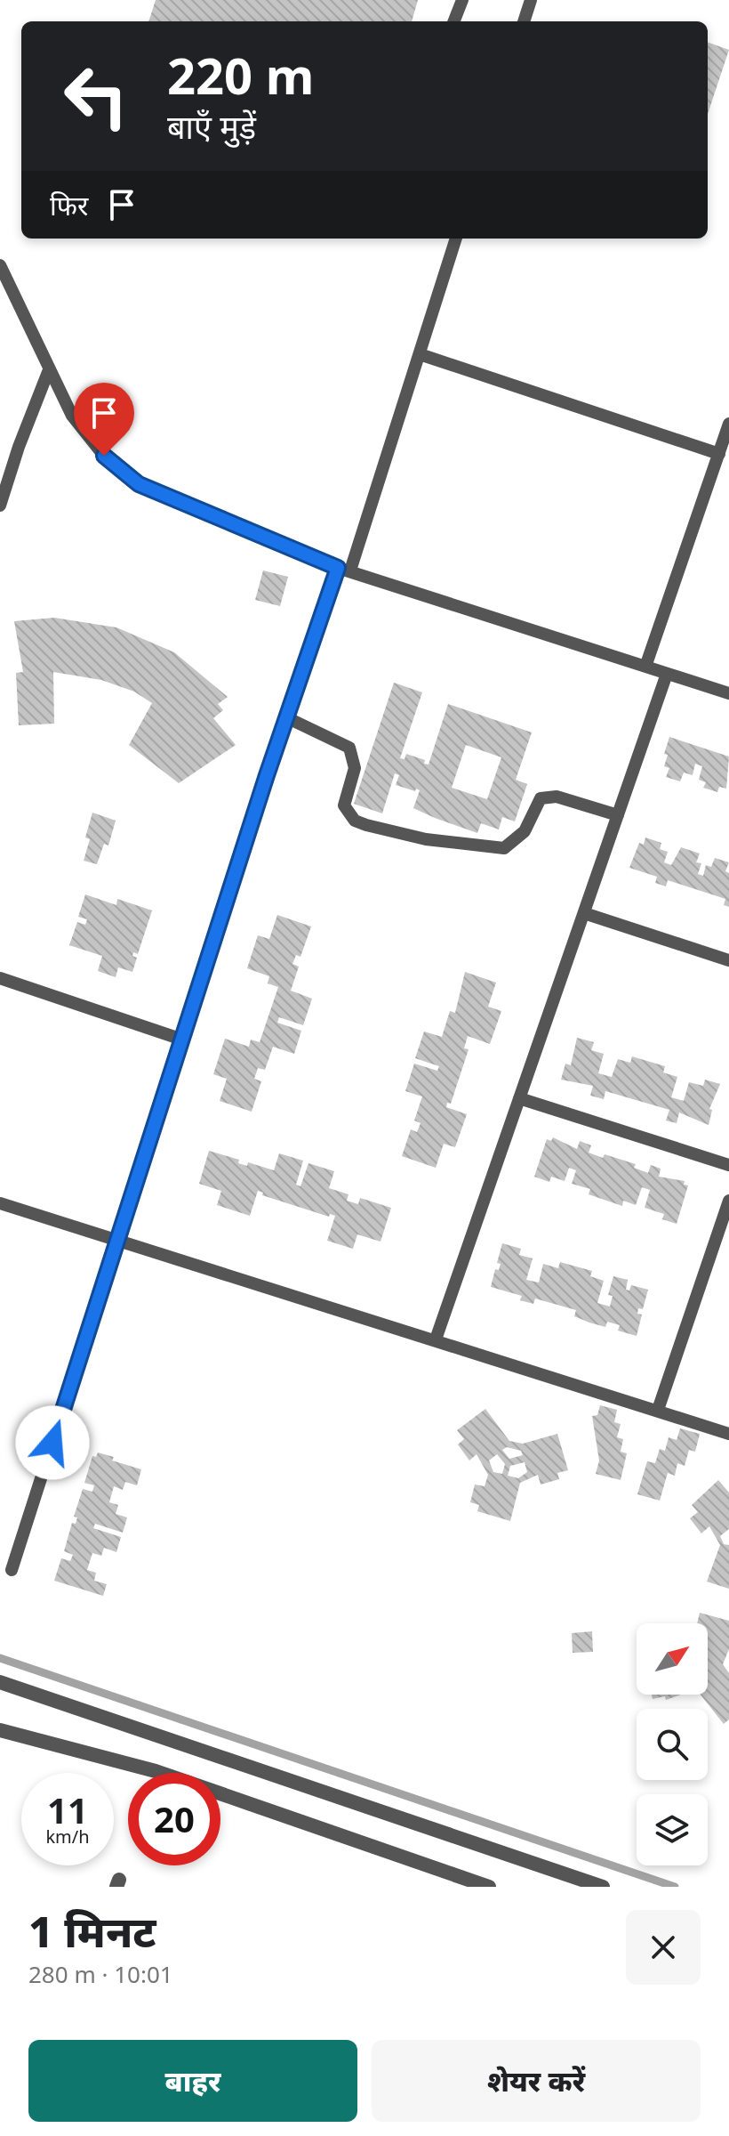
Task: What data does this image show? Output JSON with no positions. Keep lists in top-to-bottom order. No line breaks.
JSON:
{"north":"top right","page":{"turn":["220 m","बाएँ मुड़ें"],"then":"फिर","speed":"11 km/h","limit":"20","heading":["1 मिनट","280 m · 10:01"],"buttons":["बाहर","शेयर करें"]}}
